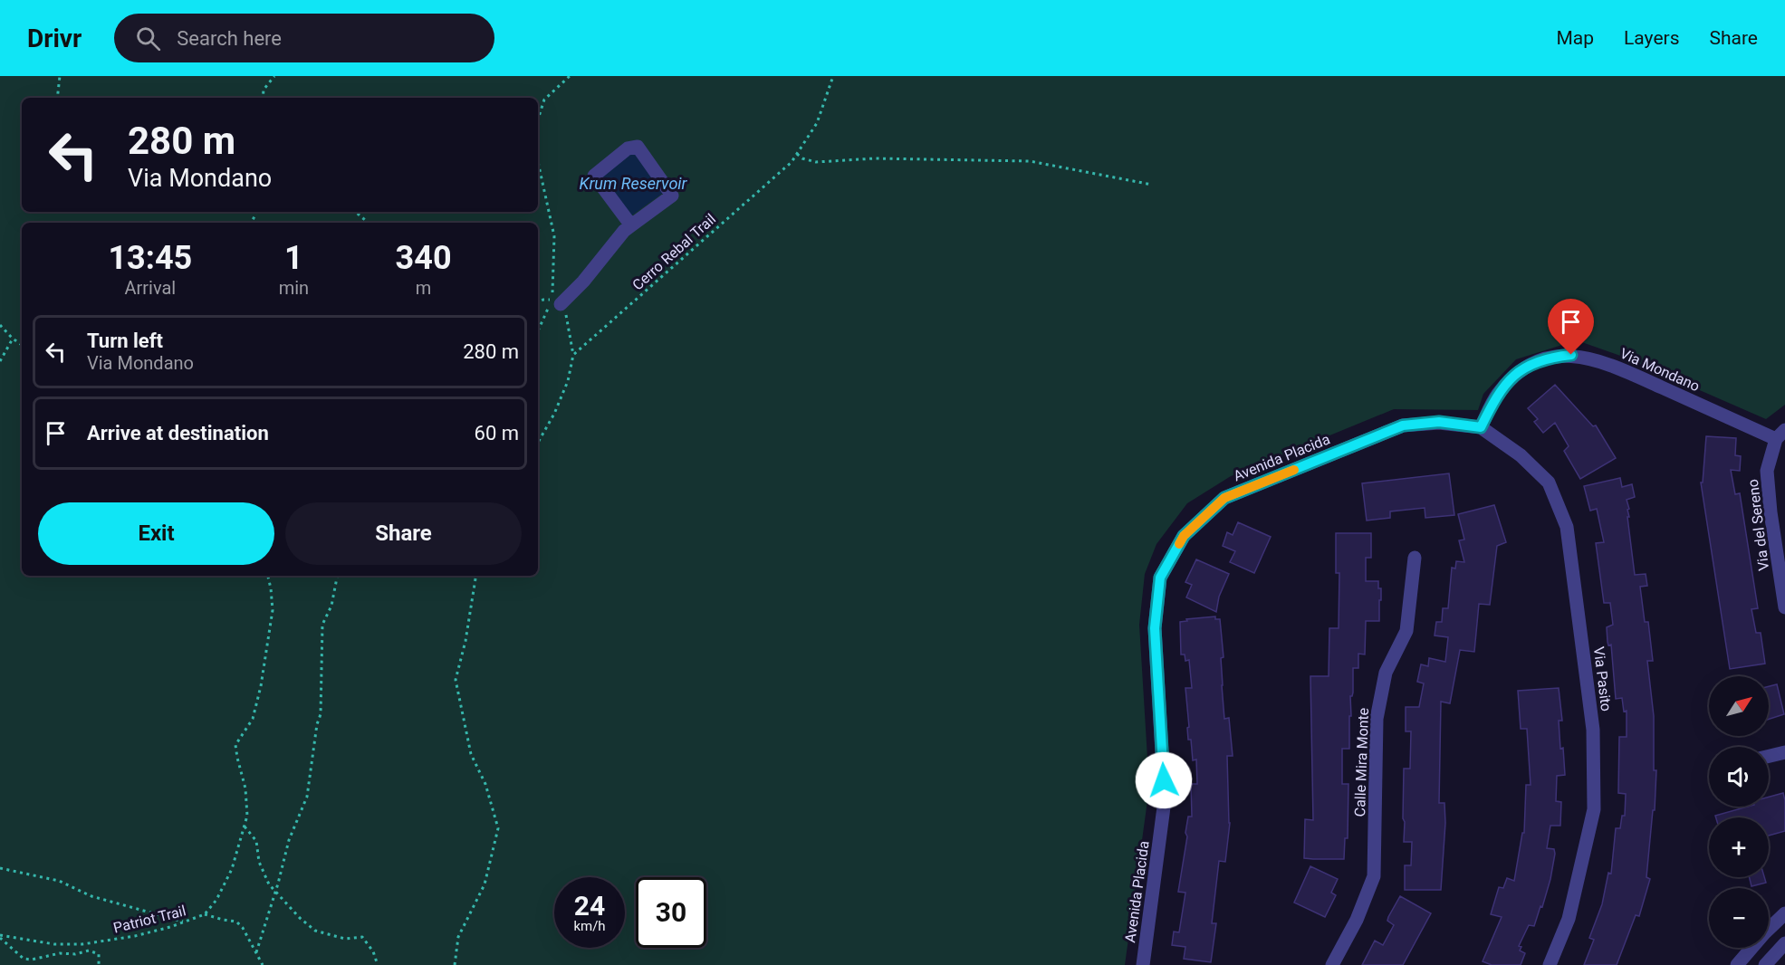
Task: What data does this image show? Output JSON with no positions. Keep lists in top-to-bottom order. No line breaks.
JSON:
{"streets":{"street":["Via Mondano","Avenida Placida","Via del Sereno","Via Pasito","Calle Mira Monte"],"path":["Cerro Rebal Trail","Patriot Trail"]},"crossings":[["Via Mondano","Avenida Placida"],["Via Mondano","Via del Sereno"],["Via Mondano","Via Pasito"],["Avenida Placida","Via Pasito"]],"water":["Krum Reservoir"],"north":"top right","page":{"header":"Drivr","search":"Search here","nav":["Map","Layers","Share"],"turn":["280 m","Via Mondano"],"eta":["13:45","Arrival","1","min","340","m"],"list":[{"name":"Turn left","note":"Via Mondano","value":"280 m"},{"name":"Arrive at destination","value":"60 m"}],"buttons":["Exit","Share"],"map_buttons":["+","−"],"speed":"24 km/h","limit":"30"}}
